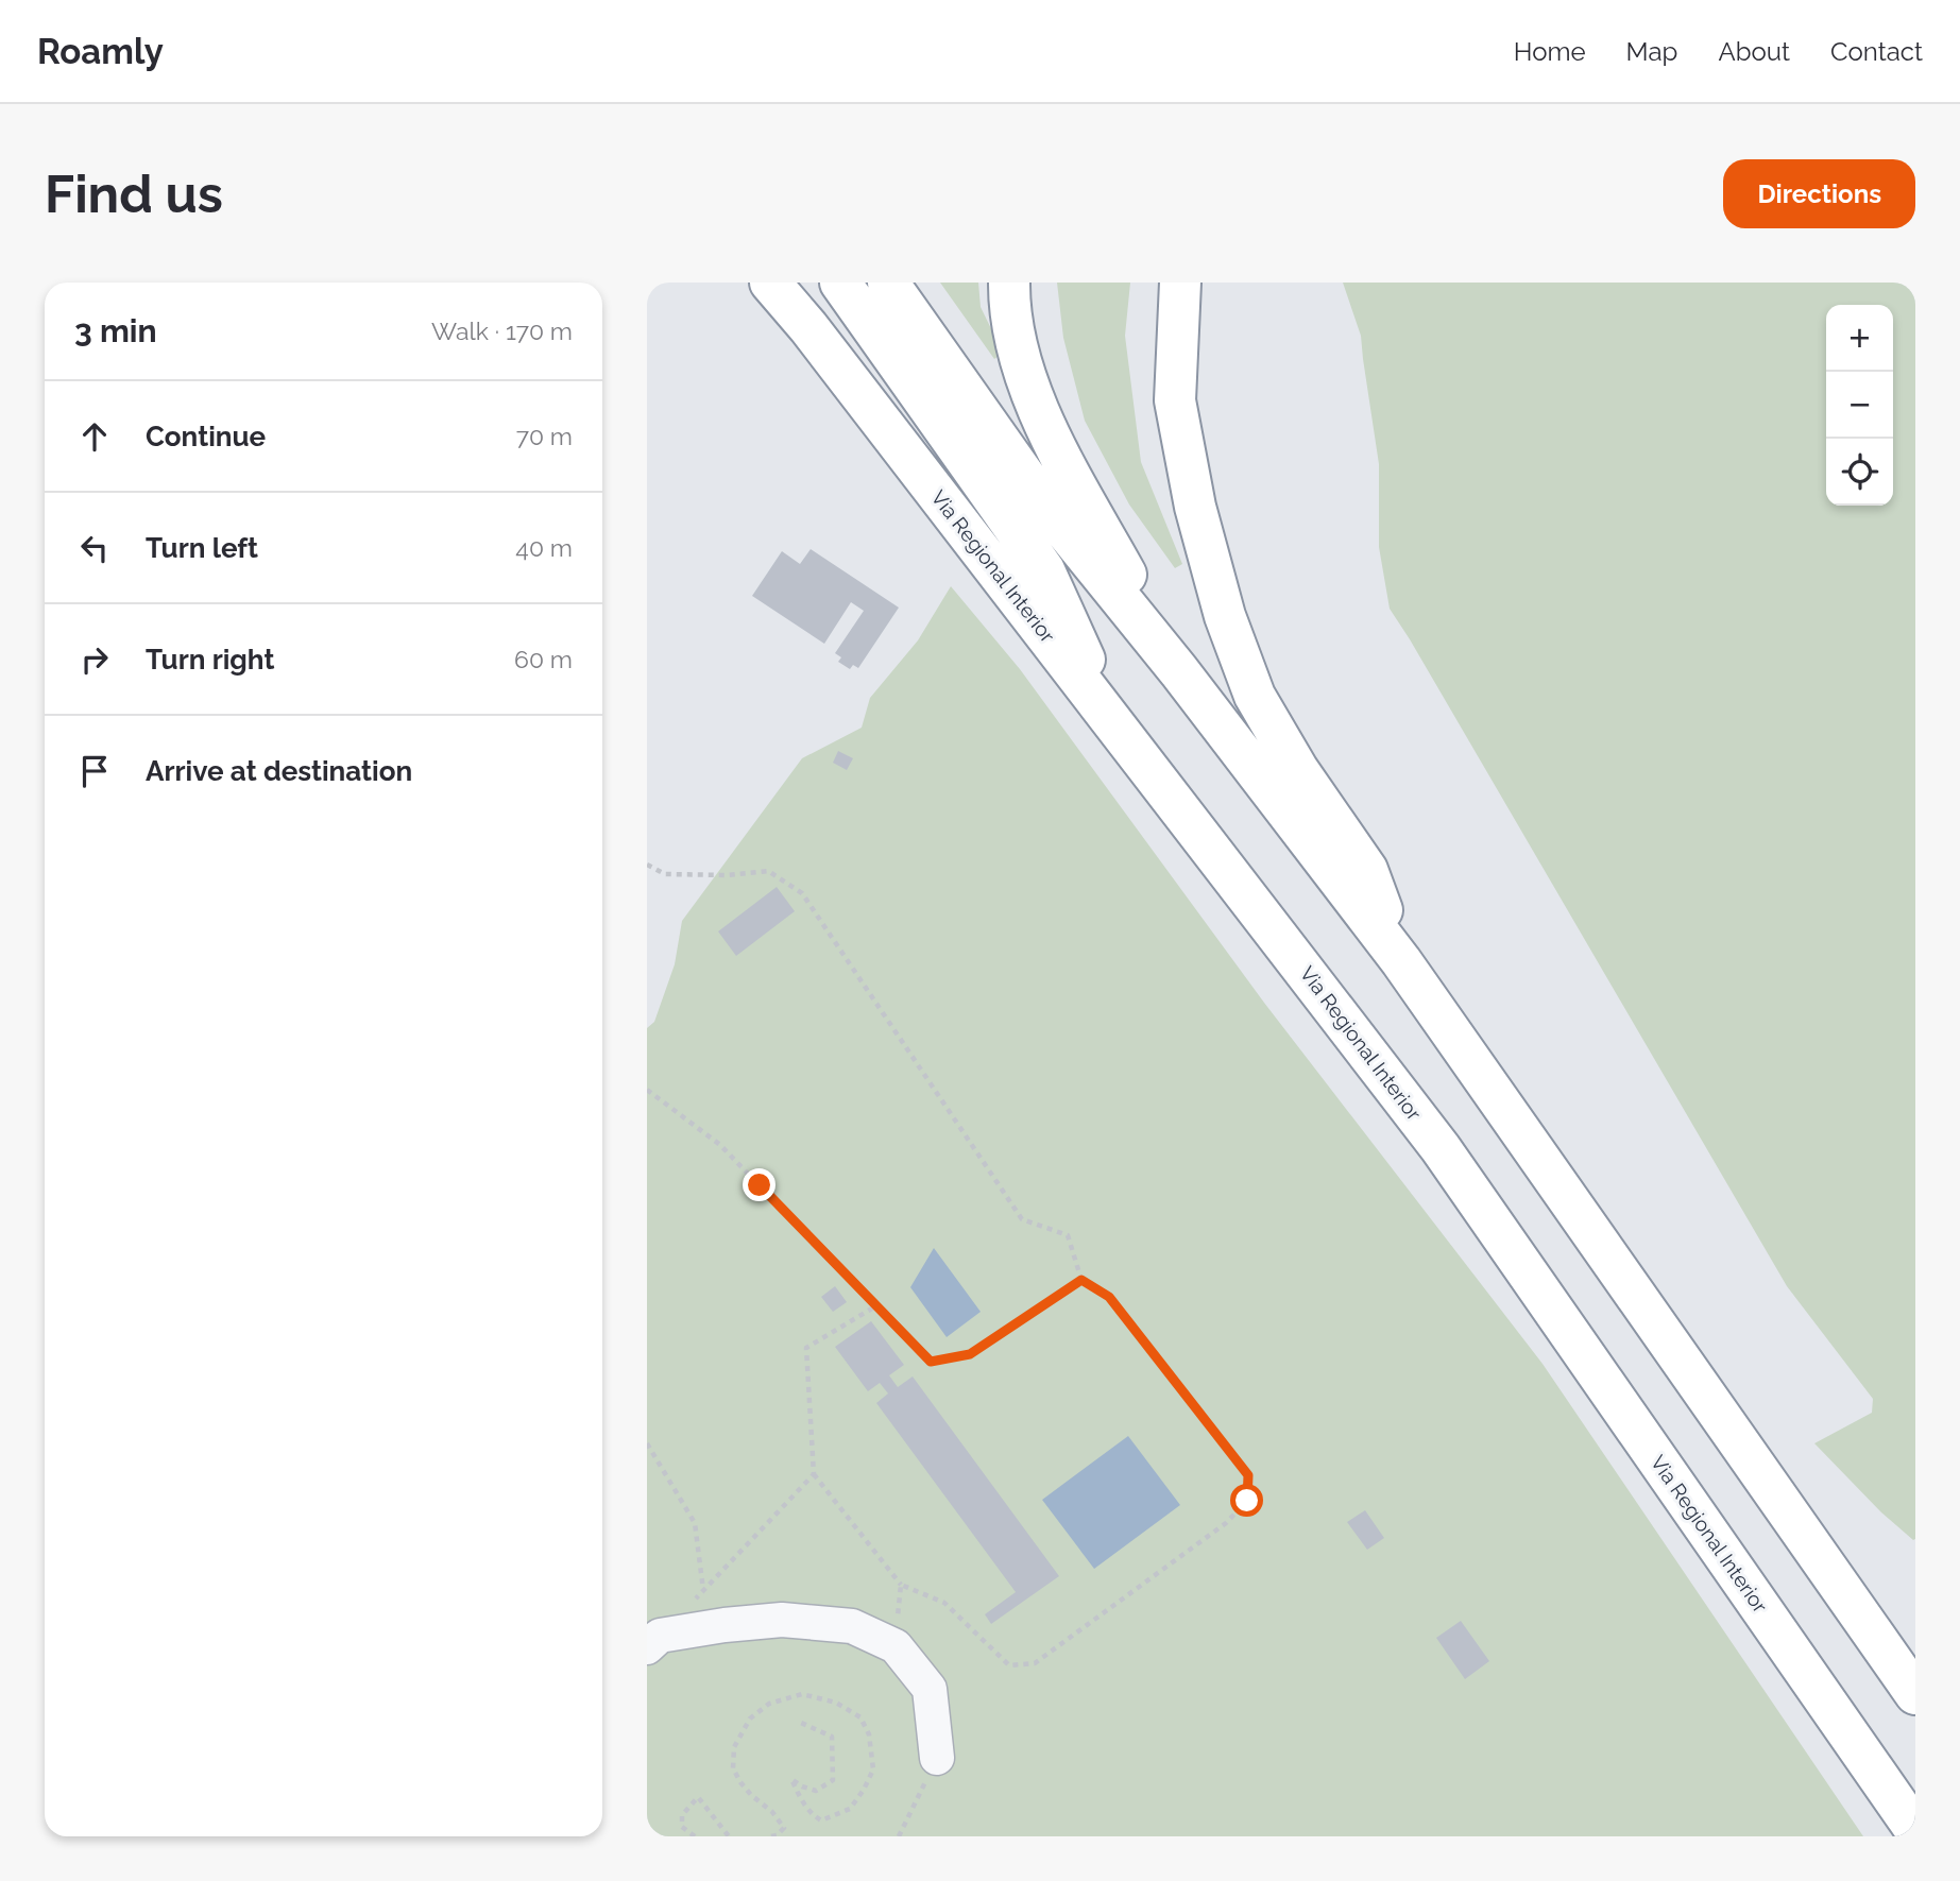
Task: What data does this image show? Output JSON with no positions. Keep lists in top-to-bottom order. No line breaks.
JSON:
{"streets":{"highway":["Via Regional Interior"]},"page":{"header":"Roamly","nav":["Home","Map","About","Contact"],"buttons":"Directions","title":"Find us","heading":["3 min","Walk · 170 m"],"map_buttons":["+","−"],"list":[["Continue","70 m"],["Turn left","40 m"],["Turn right","60 m"],"Arrive at destination"]}}
